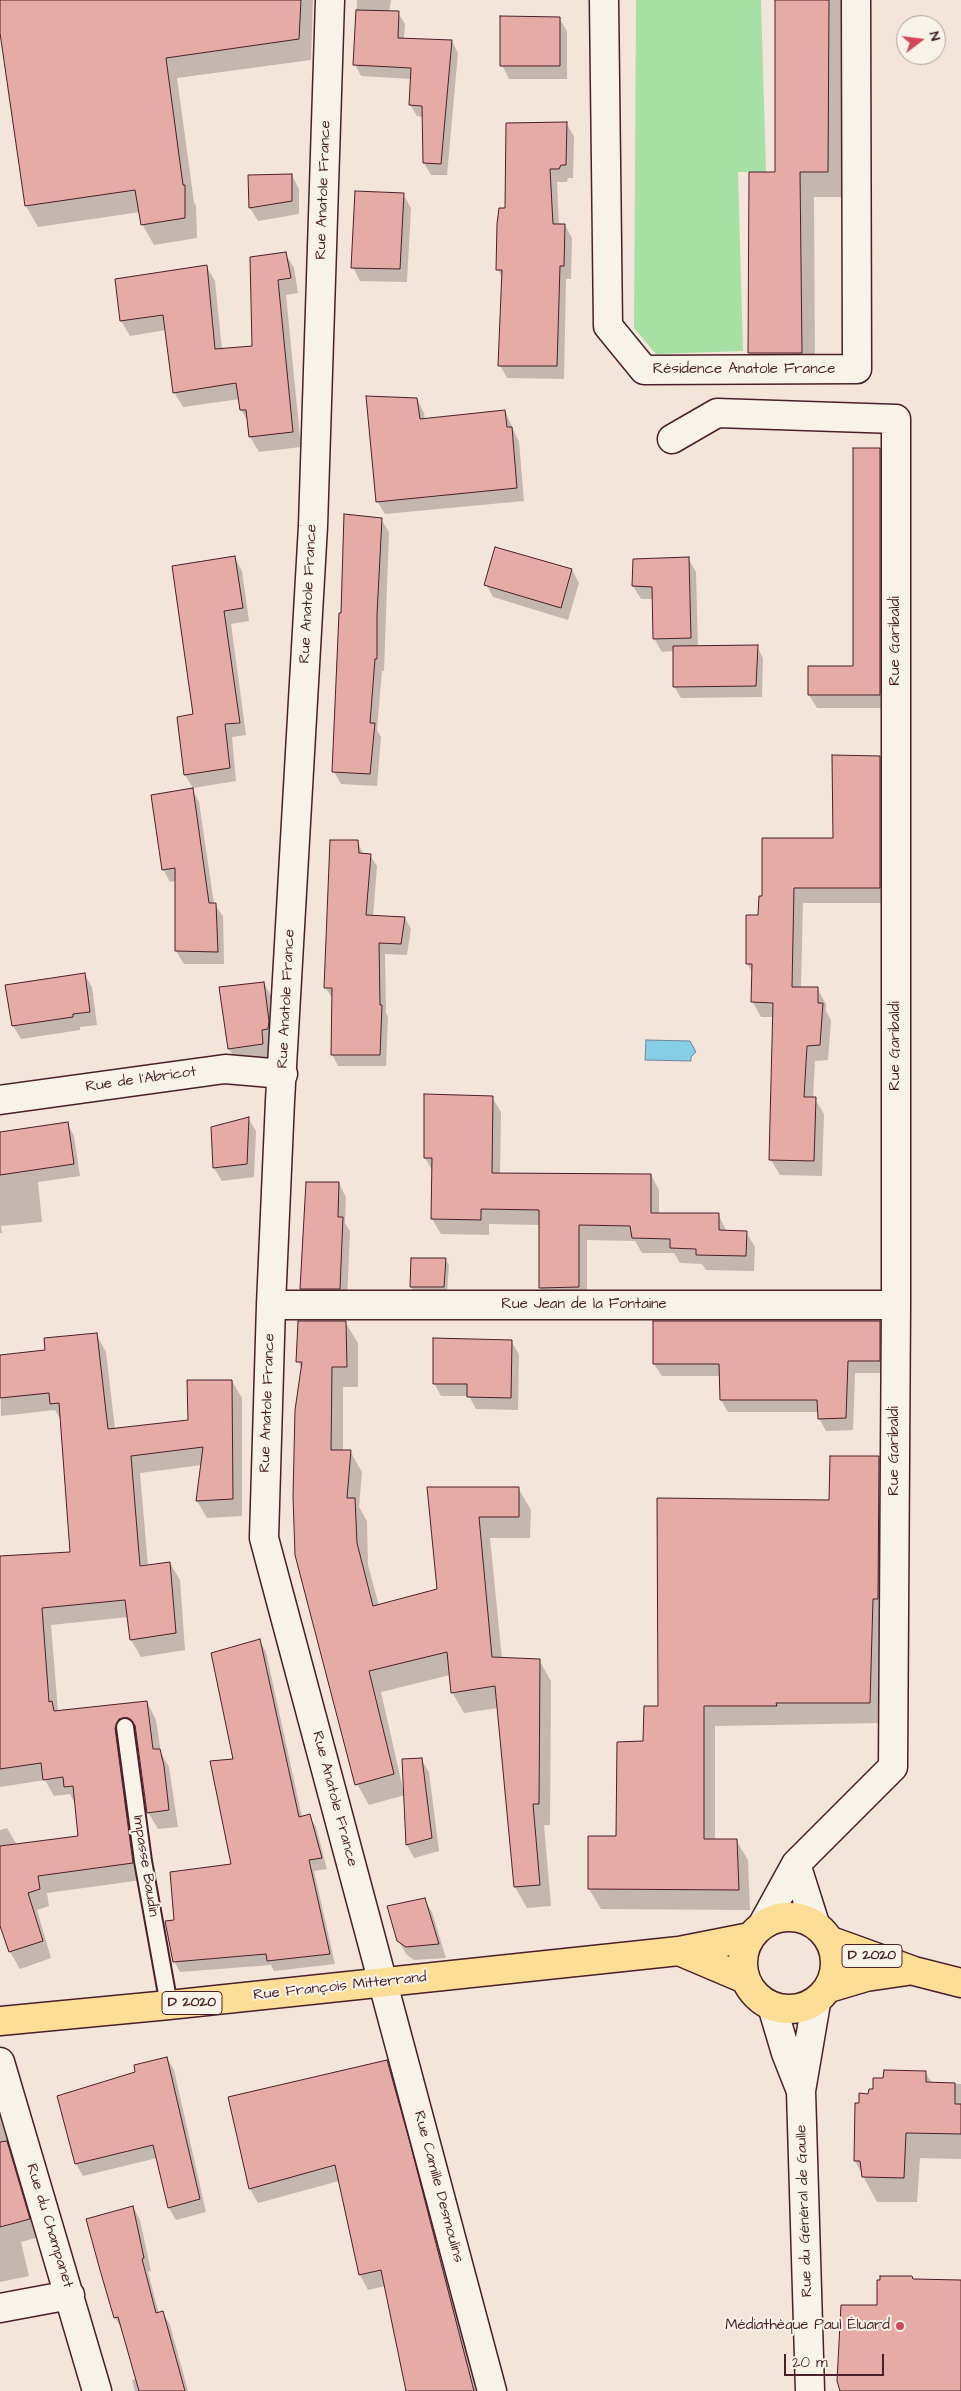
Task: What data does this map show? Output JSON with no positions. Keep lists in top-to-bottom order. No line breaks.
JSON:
{"streets":{"main road":["D 2020","Rue François Mitterrand"],"street":["Rue Anatole France","Résidence Anatole France","Rue Garibaldi","Rue de l'Abricot","Rue Jean de la Fontaine","Rue Camille Desmoulins","Rue du Général de Gaulle","Rue du Champanet"],"lane":["Impasse Baudin"]},"crossings":[["Rue Anatole France","Rue de l'Abricot"],["Rue Anatole France","Rue Jean de la Fontaine"],["Rue Anatole France","Rue François Mitterrand"],["Rue Anatole France","Rue Camille Desmoulins"],["Rue Garibaldi","Rue Jean de la Fontaine"],["Rue Garibaldi","D 2020"],["Rue Garibaldi","Rue François Mitterrand"],["Rue Garibaldi","Rue du Général de Gaulle"],["Impasse Baudin","Rue François Mitterrand"],["D 2020","Rue François Mitterrand"],["D 2020","Rue du Général de Gaulle"],["Rue François Mitterrand","Rue Camille Desmoulins"],["Rue François Mitterrand","Rue du Général de Gaulle"]],"places":["Médiathèque Paul Éluard"],"scale_bar":"20 m","north":"right"}
